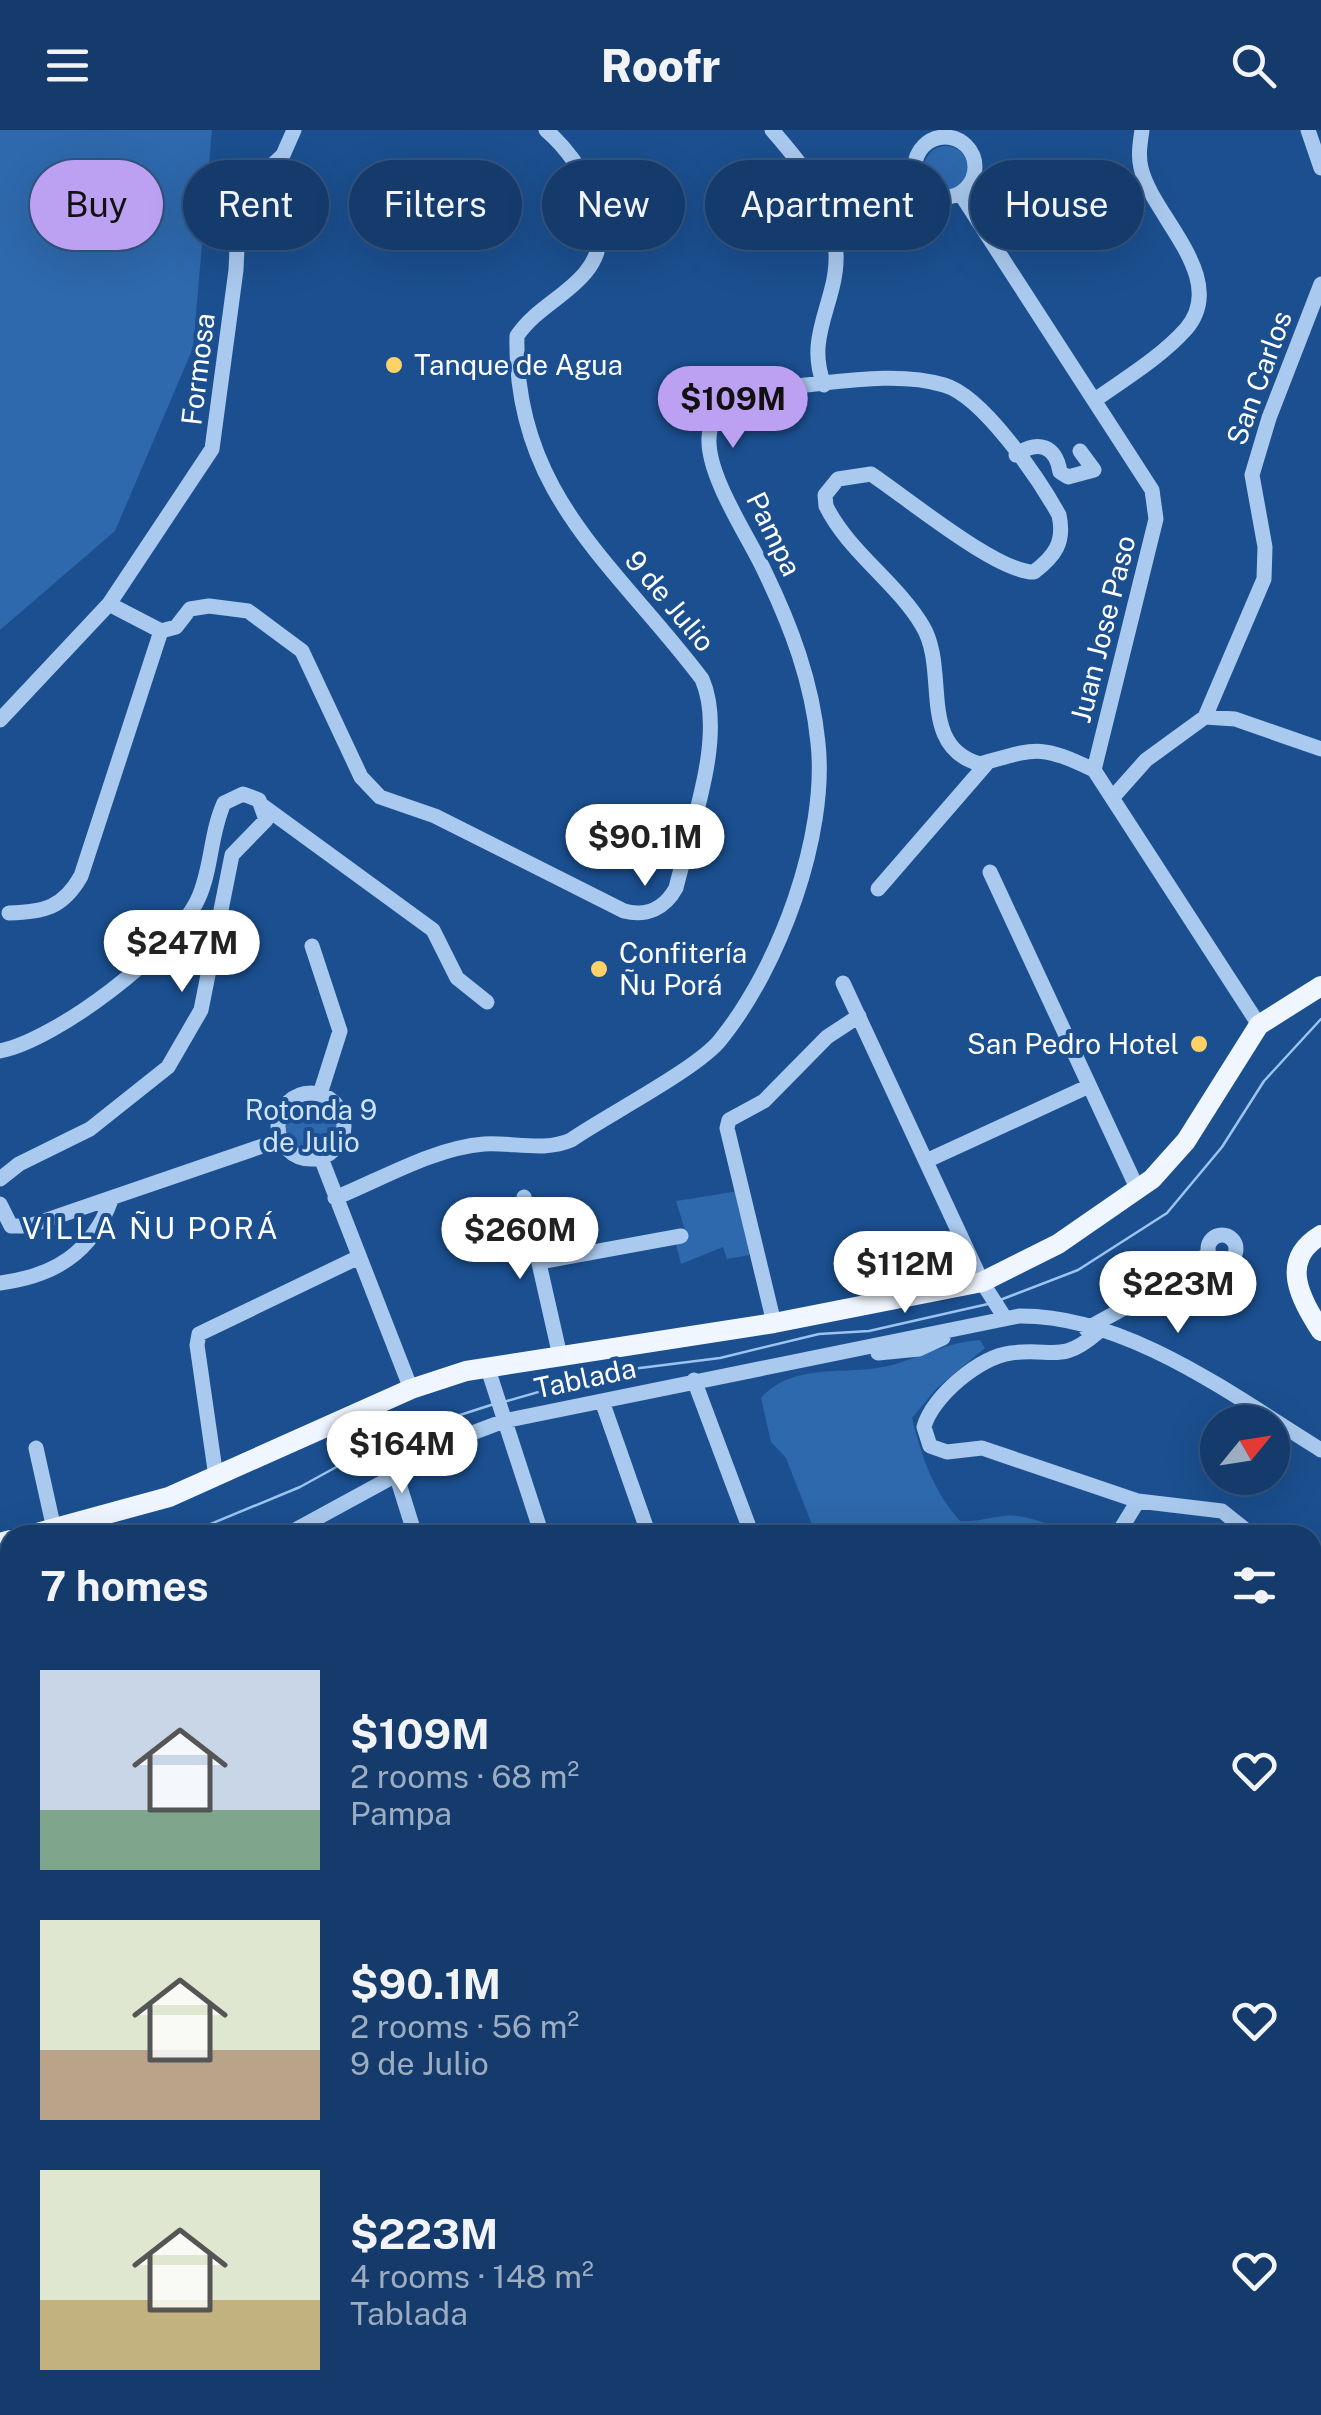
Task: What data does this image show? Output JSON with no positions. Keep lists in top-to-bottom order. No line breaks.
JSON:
{"streets":{"street":["Formosa","San Carlos","Pampa","9 de Julio","Juan Jose Paso","Tablada"]},"districts":["VILLA ÑU PORÁ"],"parks":["Rotonda 9 de Julio"],"places":["Tanque de Agua","Confitería Ñu Porá","San Pedro Hotel"],"north":"top right","page":{"header":"Roofr","chip":["Buy","Rent","Filters","New","Apartment","House"],"price":["$109M","$90.1M","$247M","$260M","$112M","$223M","$164M"],"heading":"7 homes","list":[{"name":"$109M","note":"2 rooms · 68 m² · Pampa"},{"name":"$90.1M","note":"2 rooms · 56 m² · 9 de Julio"},{"name":"$223M","note":"4 rooms · 148 m² · Tablada"}]}}
